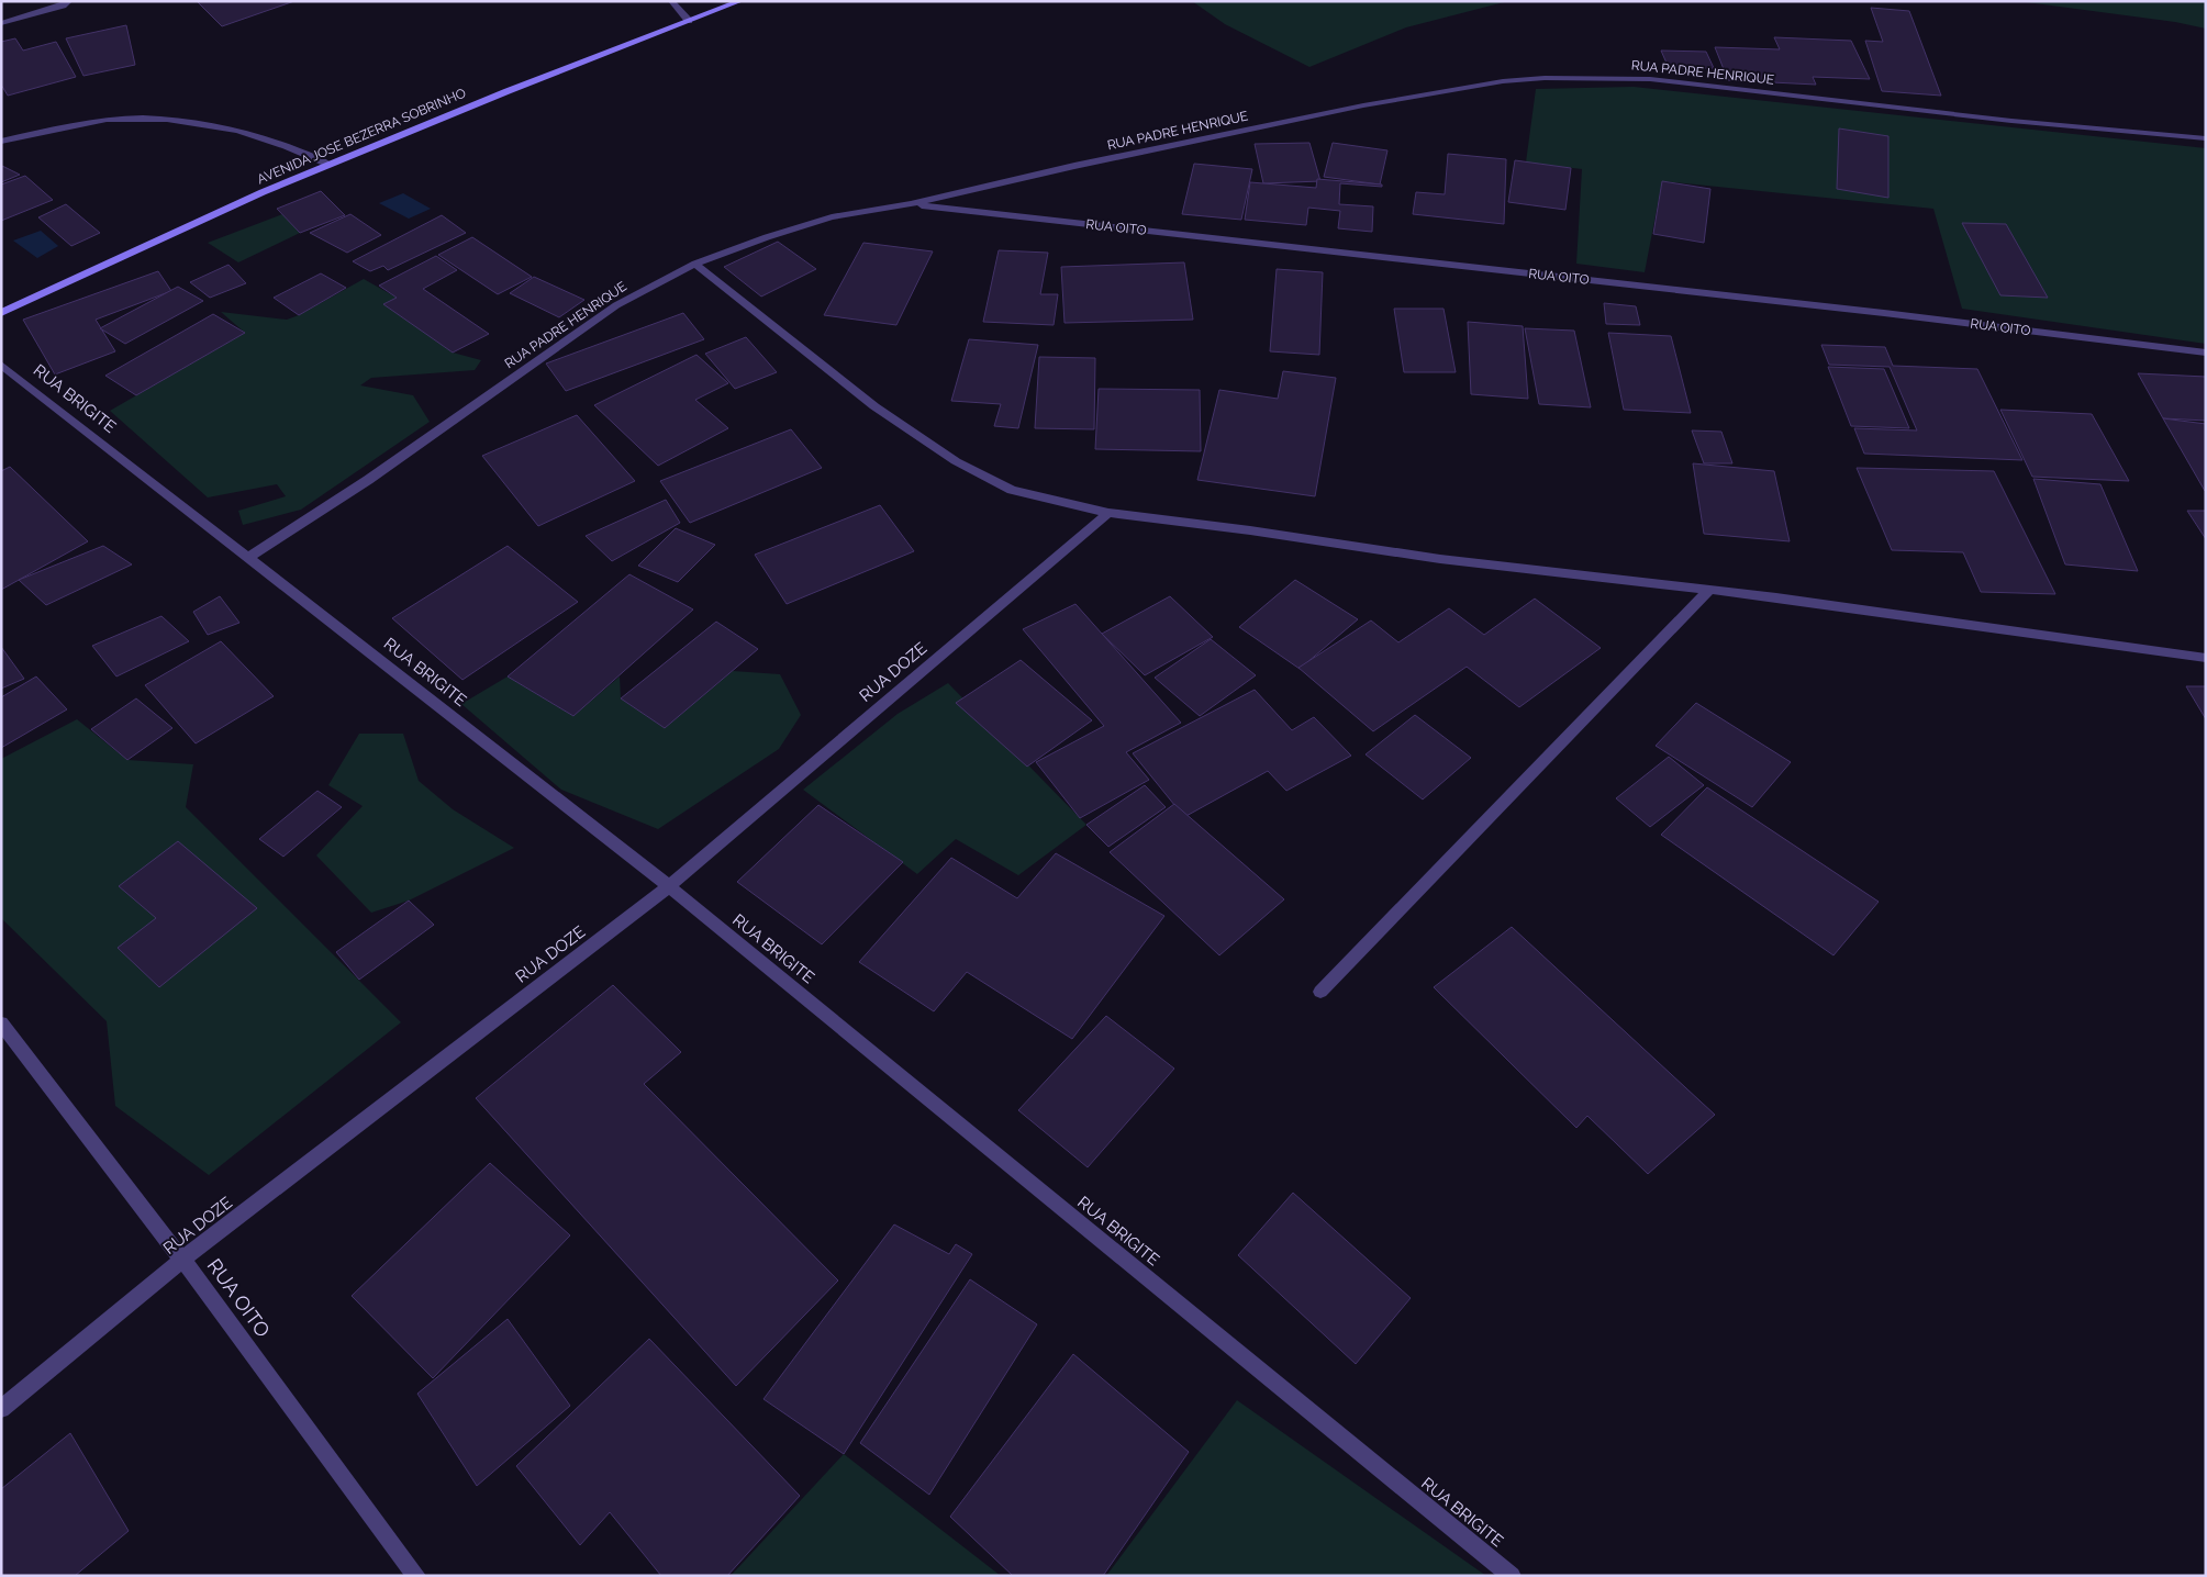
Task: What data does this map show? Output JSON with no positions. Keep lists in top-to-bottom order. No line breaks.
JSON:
{"streets":{"main road":["AVENIDA JOSE BEZERRA SOBRINHO"],"street":["RUA PADRE HENRIQUE","RUA OITO","RUA BRIGITE","RUA DOZE"]},"crossings":[["RUA PADRE HENRIQUE","RUA OITO"],["RUA PADRE HENRIQUE","RUA BRIGITE"],["RUA OITO","RUA DOZE"],["RUA BRIGITE","RUA DOZE"]]}
